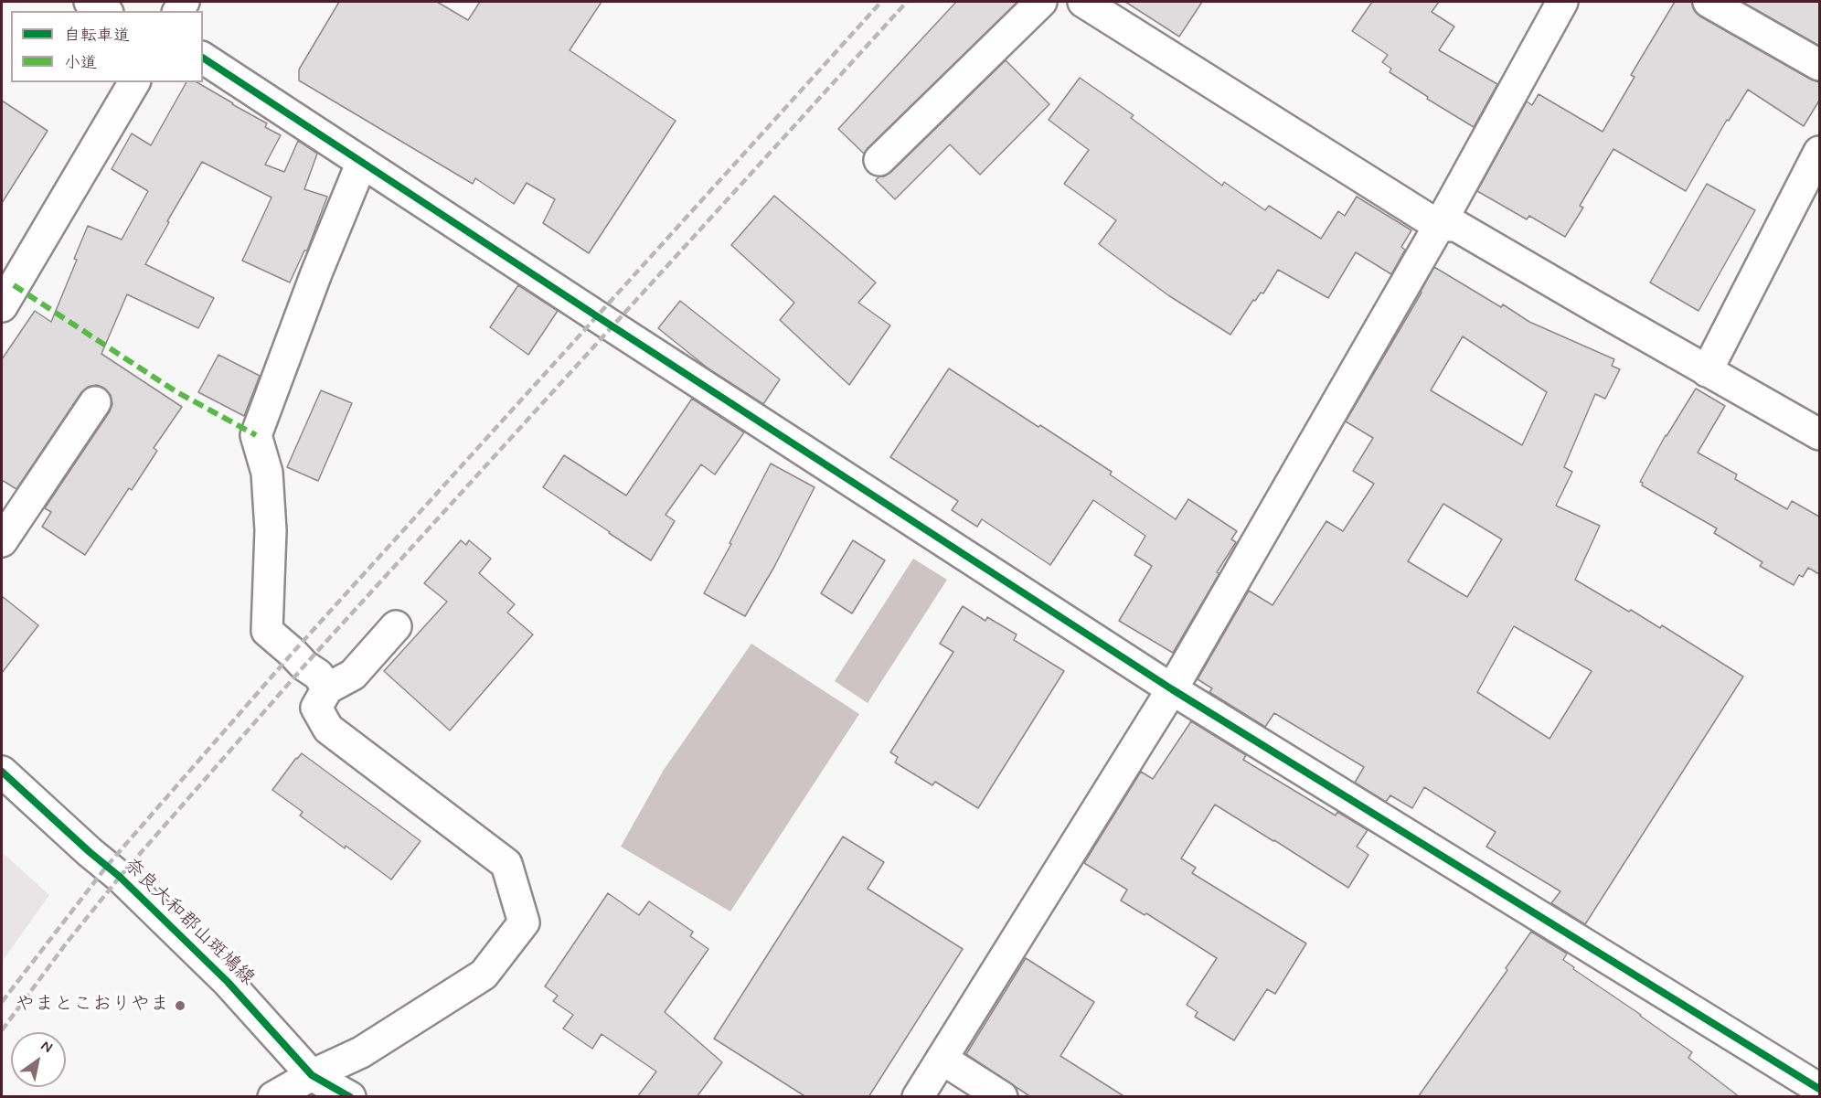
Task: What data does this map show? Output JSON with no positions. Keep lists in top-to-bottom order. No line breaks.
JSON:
{"streets":{"street":["奈良大和郡山斑鳩線"]},"places":["やまとこおりやま"],"legend":["自転車道","小道"],"north":"top right"}
